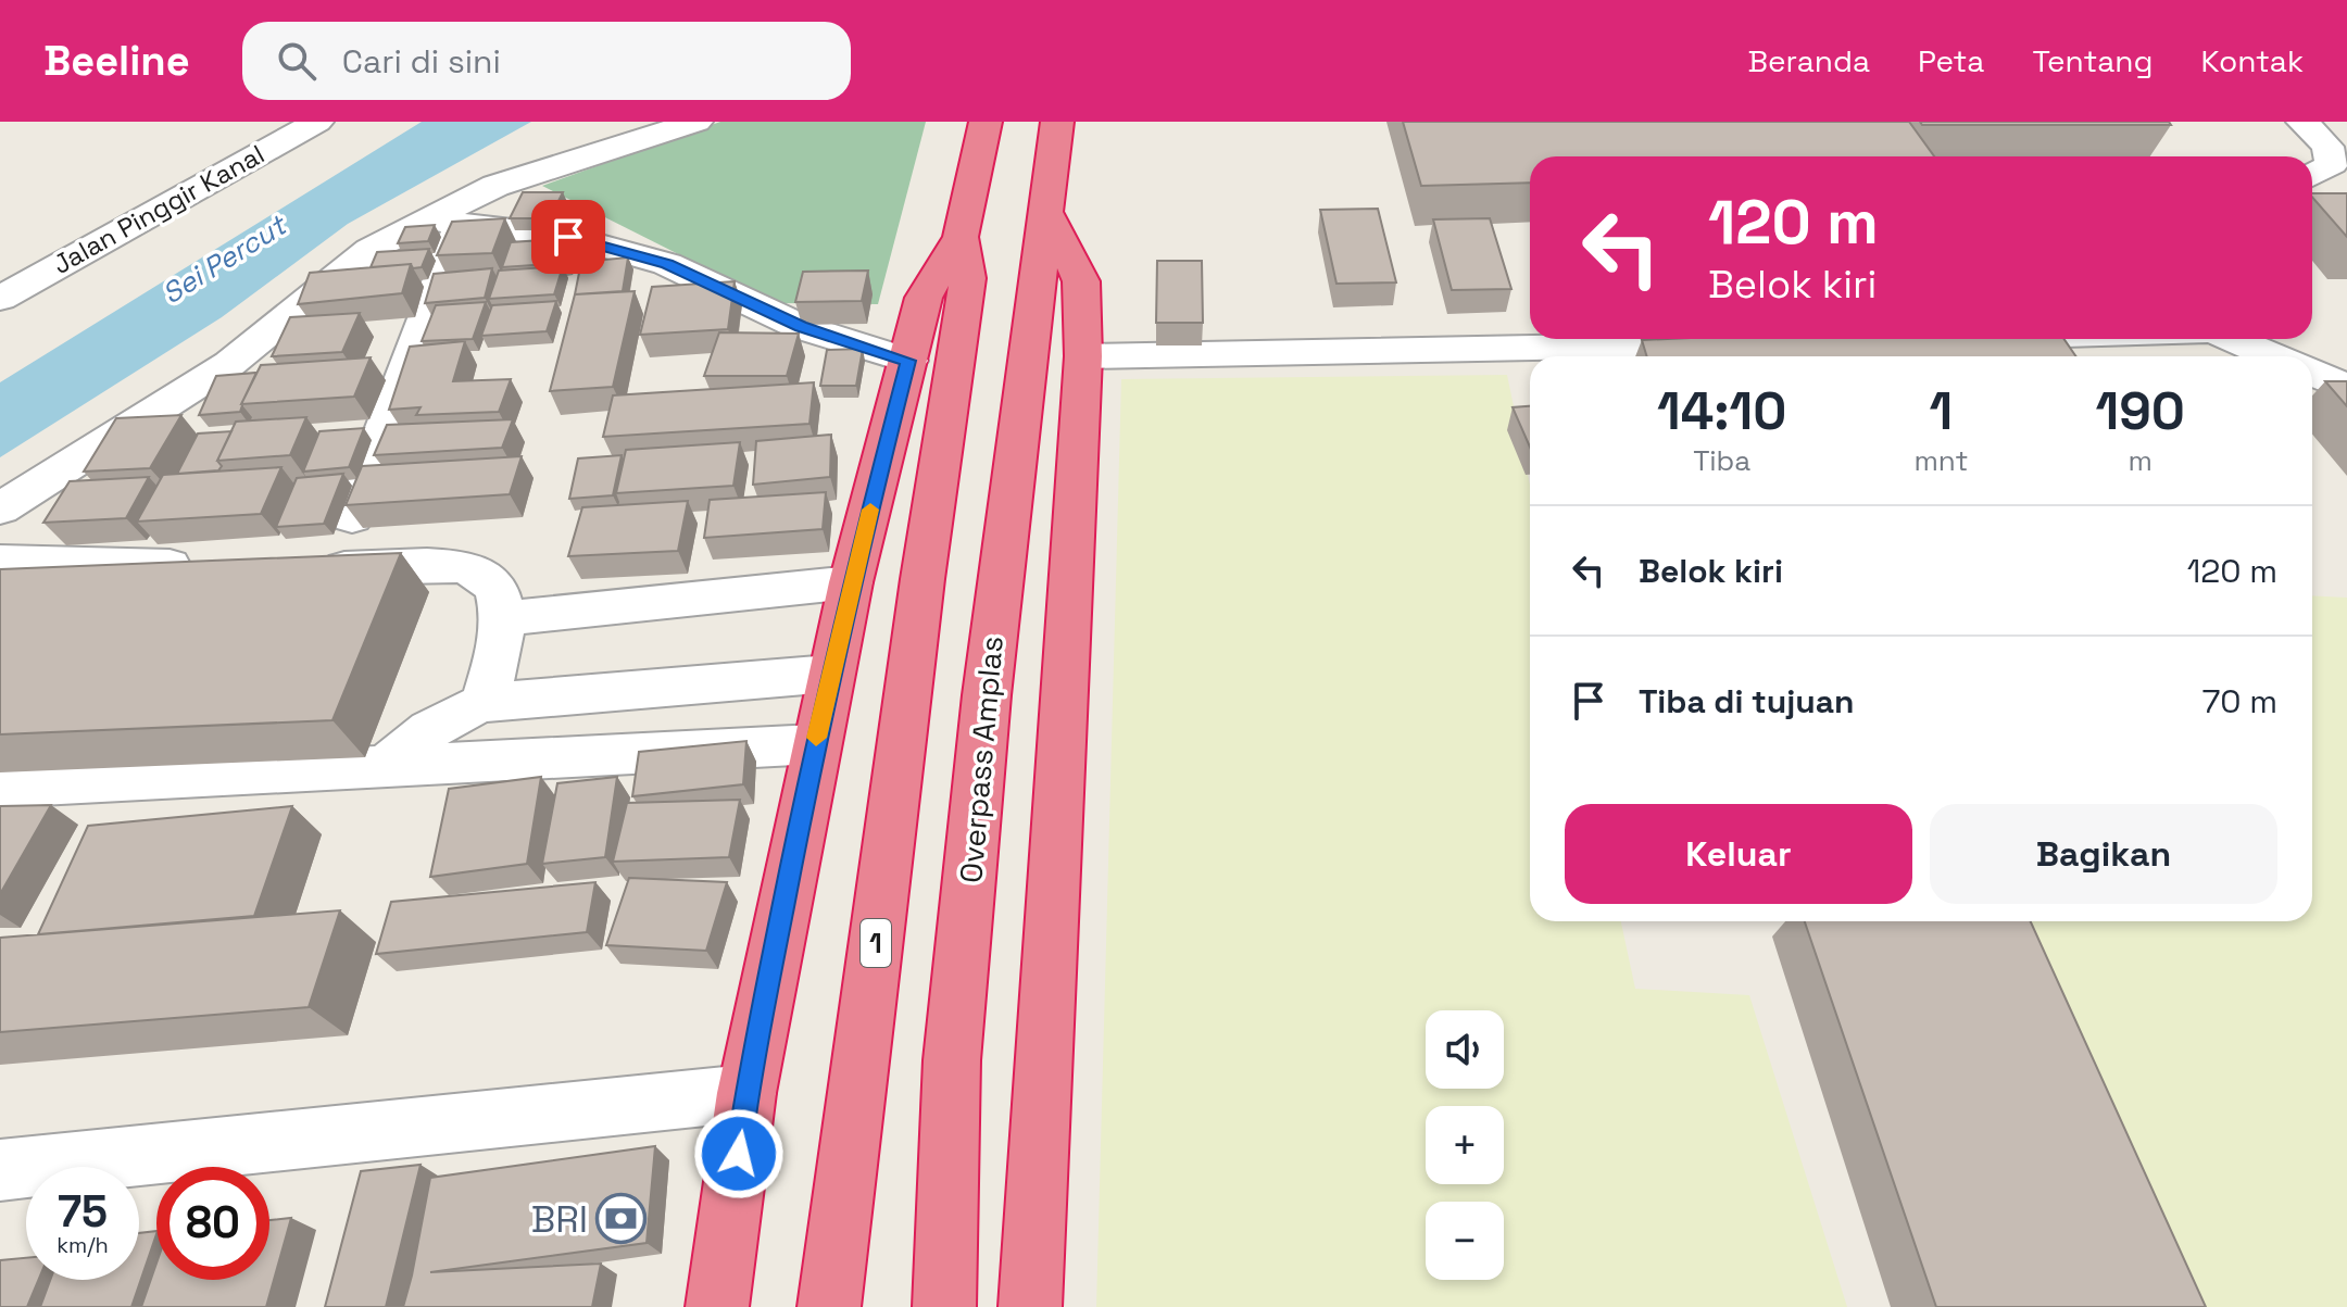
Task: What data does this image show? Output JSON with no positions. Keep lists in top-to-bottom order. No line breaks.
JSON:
{"streets":{"highway":["Overpass Amplas","1"],"street":["Jalan Pinggir Kanal"]},"water":["Sei Percut"],"places":{"bank":["BRI"]},"page":{"header":"Beeline","search":"Cari di sini","nav":["Beranda","Peta","Tentang","Kontak"],"turn":["120 m","Belok kiri"],"eta":["14:10","Tiba","1","mnt","190","m"],"list":[{"name":"Belok kiri","value":"120 m"},{"name":"Tiba di tujuan","value":"70 m"}],"buttons":["Keluar","Bagikan"],"map_buttons":["+","−"],"speed":"75 km/h","limit":"80"}}
